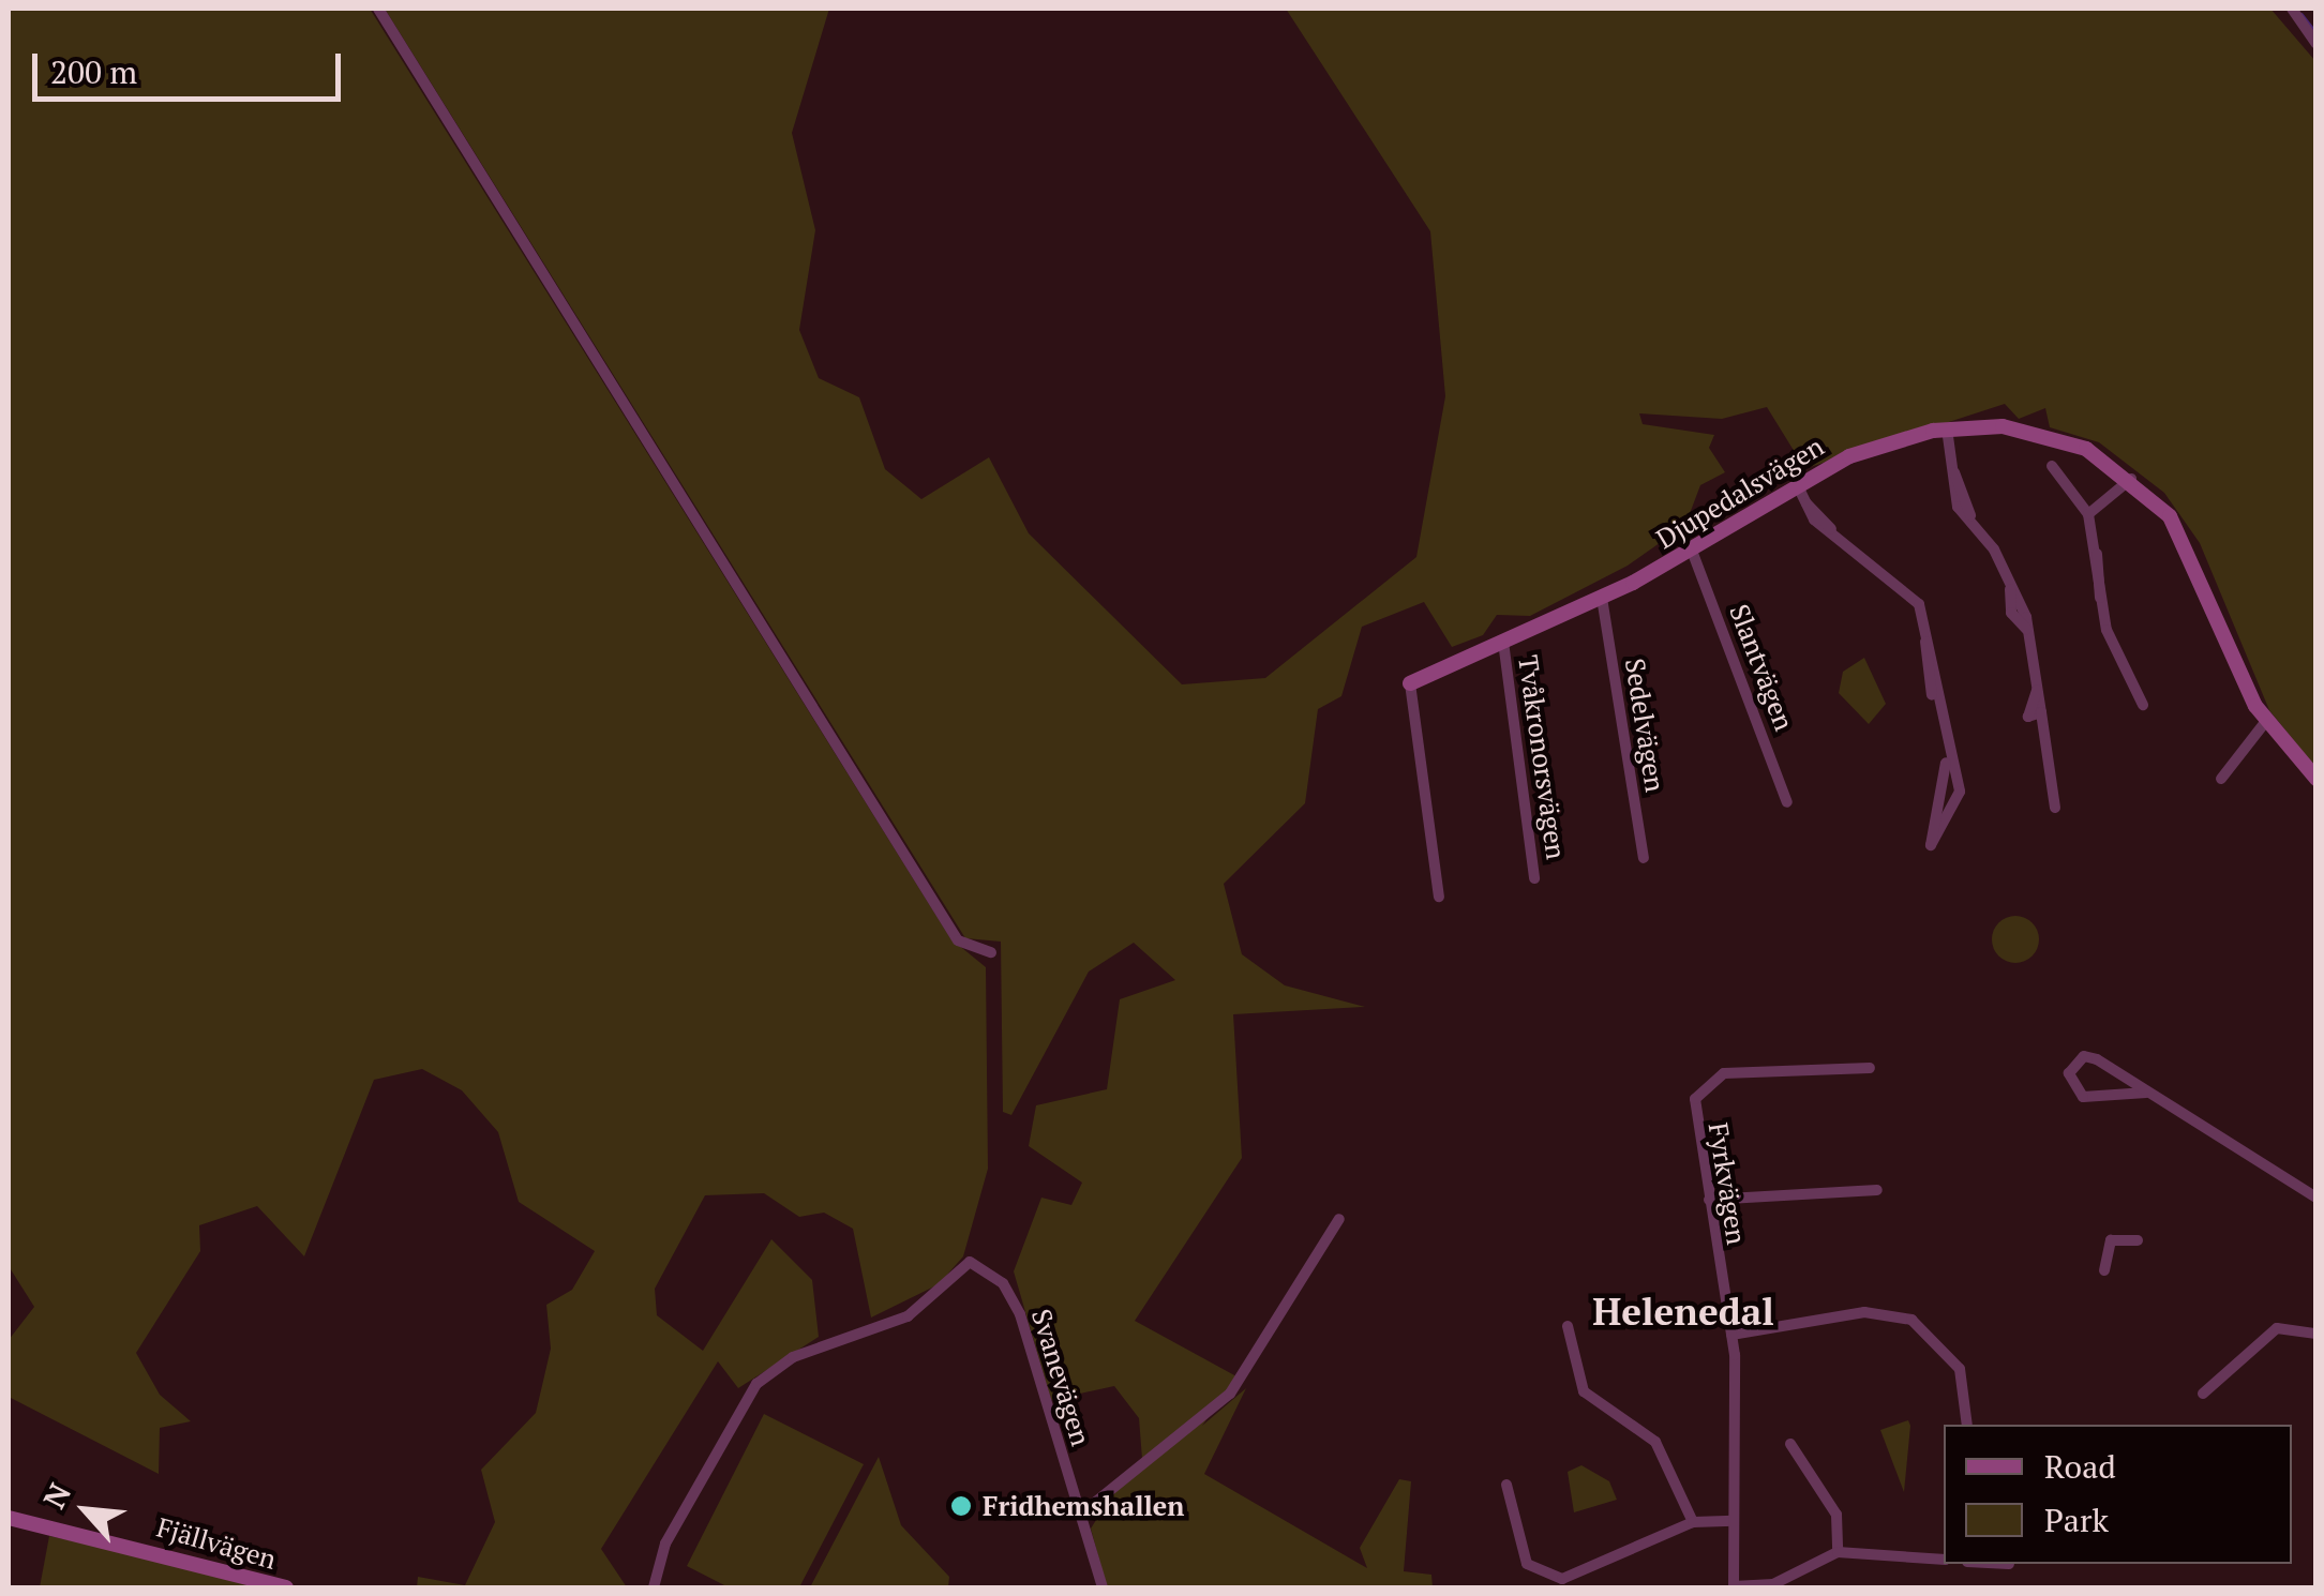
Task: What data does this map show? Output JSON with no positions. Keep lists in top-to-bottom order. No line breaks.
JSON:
{"streets":{"street":["Djupedalsvägen","Slantvägen","Sedelvägen","Tvåkronorsvägen","Fyrkvägen","Svanevägen","Fjällvägen"]},"crossings":[["Djupedalsvägen","Slantvägen"],["Djupedalsvägen","Sedelvägen"],["Djupedalsvägen","Tvåkronorsvägen"]],"districts":["Helenedal"],"places":["Fridhemshallen"],"legend":["Road","Park"],"scale_bar":"200 m","north":"top left"}
